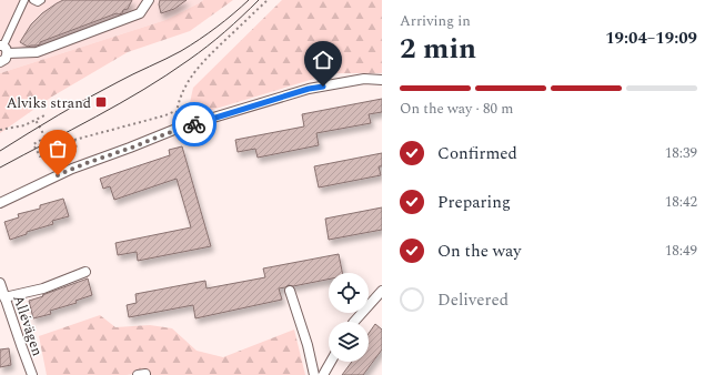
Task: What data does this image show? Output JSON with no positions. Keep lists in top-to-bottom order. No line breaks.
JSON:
{"streets":{"street":["Allévägen"]},"places":{"transit":["Alviks strand"]},"page":{"heading":["2 min","Arriving in","19:04–19:09"],"bar":"On the way · 80 m","list":[["Confirmed","18:39"],["Preparing","18:42"],["On the way","18:49"],"Delivered"]}}
